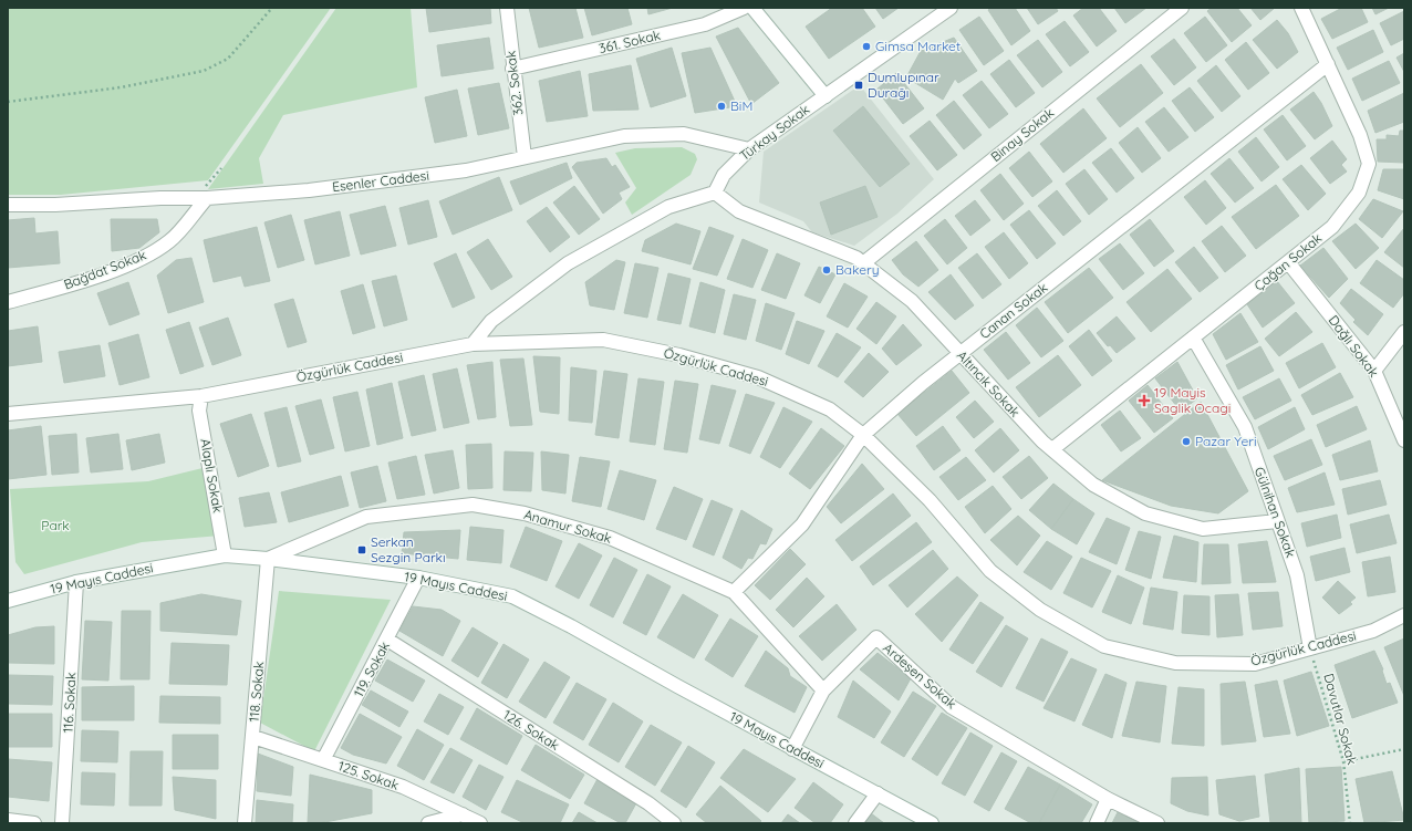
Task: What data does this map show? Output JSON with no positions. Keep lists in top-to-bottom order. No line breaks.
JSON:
{"streets":{"street":["361. Sokak","362. Sokak","Türkay Sokak","Binay Sokak","Esenler Caddesi","Çağan Sokak","Bağdat Sokak","Canan Sokak","Dağlı Sokak","Özgürlük Caddesi","Altıncık Sokak","Alaplı Sokak","Gülnihan Sokak","Anamur Sokak","19 Mayıs Caddesi","119. Sokak","Ardeşen Sokak","118. Sokak","116. Sokak","126. Sokak","125. Sokak"],"path":["Davutlar Sokak"]},"crossings":[["361. Sokak","362. Sokak"],["362. Sokak","Esenler Caddesi"],["Türkay Sokak","Esenler Caddesi"],["Türkay Sokak","Altıncık Sokak"],["Binay Sokak","Altıncık Sokak"],["Esenler Caddesi","Bağdat Sokak"],["Çağan Sokak","Canan Sokak"],["Çağan Sokak","Dağlı Sokak"],["Çağan Sokak","Altıncık Sokak"],["Çağan Sokak","Gülnihan Sokak"],["Canan Sokak","Özgürlük Caddesi"],["Canan Sokak","Altıncık Sokak"],["Canan Sokak","Anamur Sokak"],["Özgürlük Caddesi","Alaplı Sokak"],["Özgürlük Caddesi","Gülnihan Sokak"],["Özgürlük Caddesi","Davutlar Sokak"],["Altıncık Sokak","Gülnihan Sokak"],["Alaplı Sokak","19 Mayıs Caddesi"],["Gülnihan Sokak","Davutlar Sokak"],["Anamur Sokak","19 Mayıs Caddesi"],["Anamur Sokak","Ardeşen Sokak"],["Anamur Sokak","118. Sokak"],["19 Mayıs Caddesi","119. Sokak"],["19 Mayıs Caddesi","Ardeşen Sokak"],["19 Mayıs Caddesi","118. Sokak"],["19 Mayıs Caddesi","116. Sokak"],["119. Sokak","126. Sokak"],["119. Sokak","125. Sokak"],["118. Sokak","125. Sokak"]],"parks":["Park"],"places":{"other":["Gimsa Market","BiM","Bakery","Pazar Yeri"],"transit":["Dumlupınar Durağı","Serkan Sezgin Parkı"],"health":["19 Mayis Saglik Ocagi"]}}
